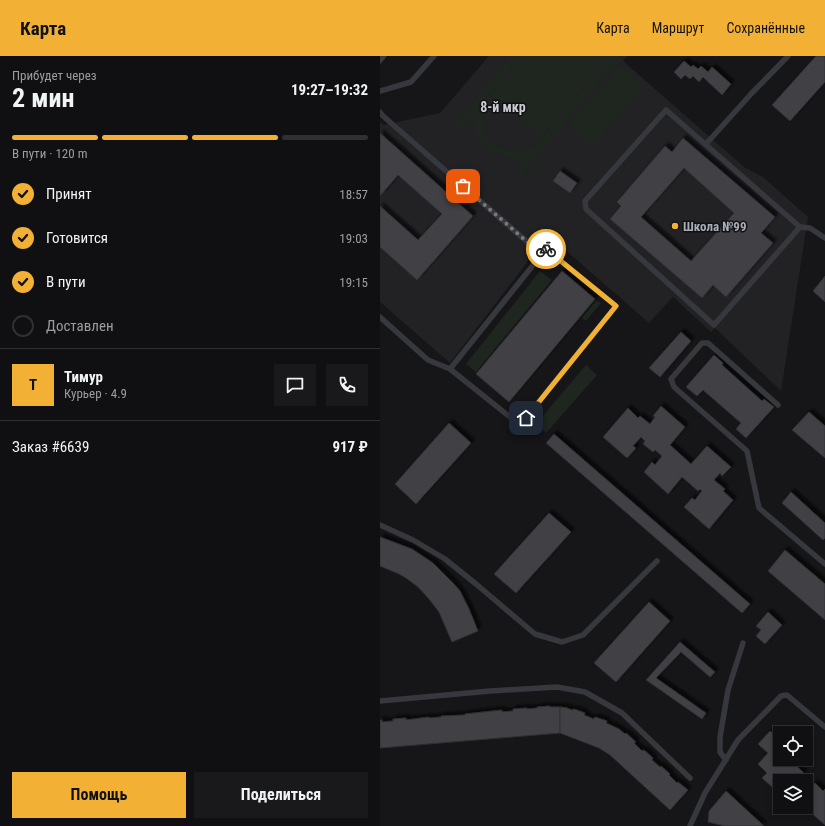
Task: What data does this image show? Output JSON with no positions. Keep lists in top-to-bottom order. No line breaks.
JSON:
{"districts":["8-й мкр"],"places":["Школа №99"],"page":{"header":"Карта","nav":["Карта","Маршрут","Сохранённые"],"heading":["2 мин","Прибудет через","19:27–19:32"],"panel":["Тимур","Курьер · 4.9","Заказ #6639","917 ₽"],"bar":"В пути · 120 m","list":[["Принят","18:57"],["Готовится","19:03"],["В пути","19:15"],"Доставлен"],"round":"Т","buttons":["Помощь","Поделиться"]}}
